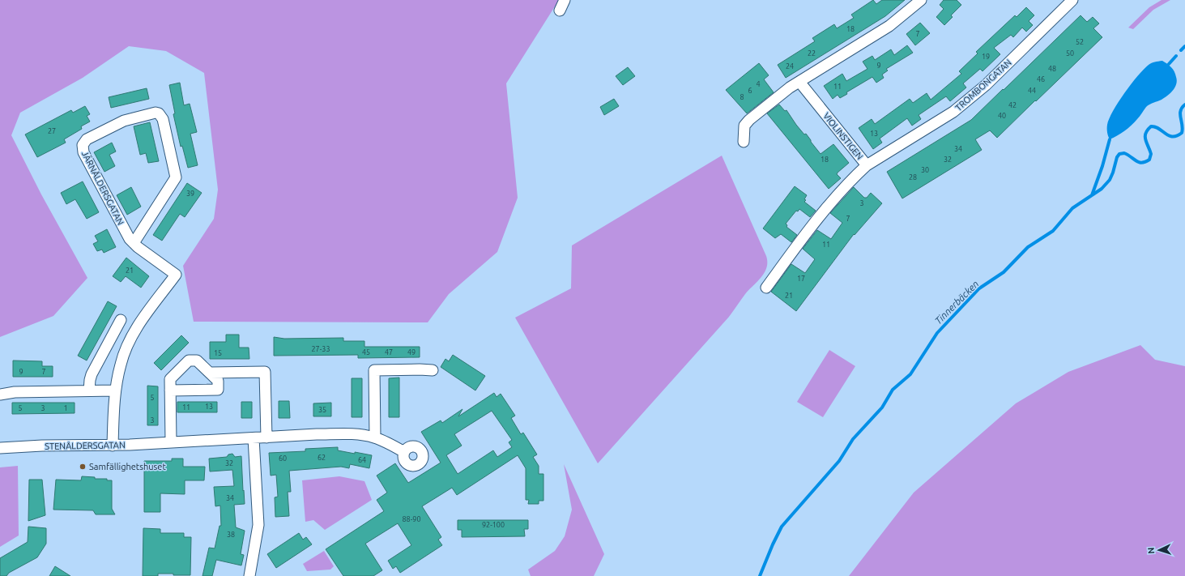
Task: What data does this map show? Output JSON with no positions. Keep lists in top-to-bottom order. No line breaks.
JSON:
{"streets":{"street":["TROMBONGATAN","VIOLINSTIGEN","JÄRNÅLDERSGATAN","STENÅLDERSGATAN"]},"crossings":[["TROMBONGATAN","VIOLINSTIGEN"],["JÄRNÅLDERSGATAN","STENÅLDERSGATAN"]],"water":["Tinnerbäcken"],"places":["Samfällighetshuset"],"house_numbers":["18","7","52","22","50","19","9","24","48","46","4","11","6","44","8","42","40","27","13","34","18","32","30","28","39","3","7","11","21","17","21","27-33","45","47","49","15","9","7","5","13","11","5","3","1","35","3","62","60","64","32","34","88-90","92-100","38"],"north":"left"}
